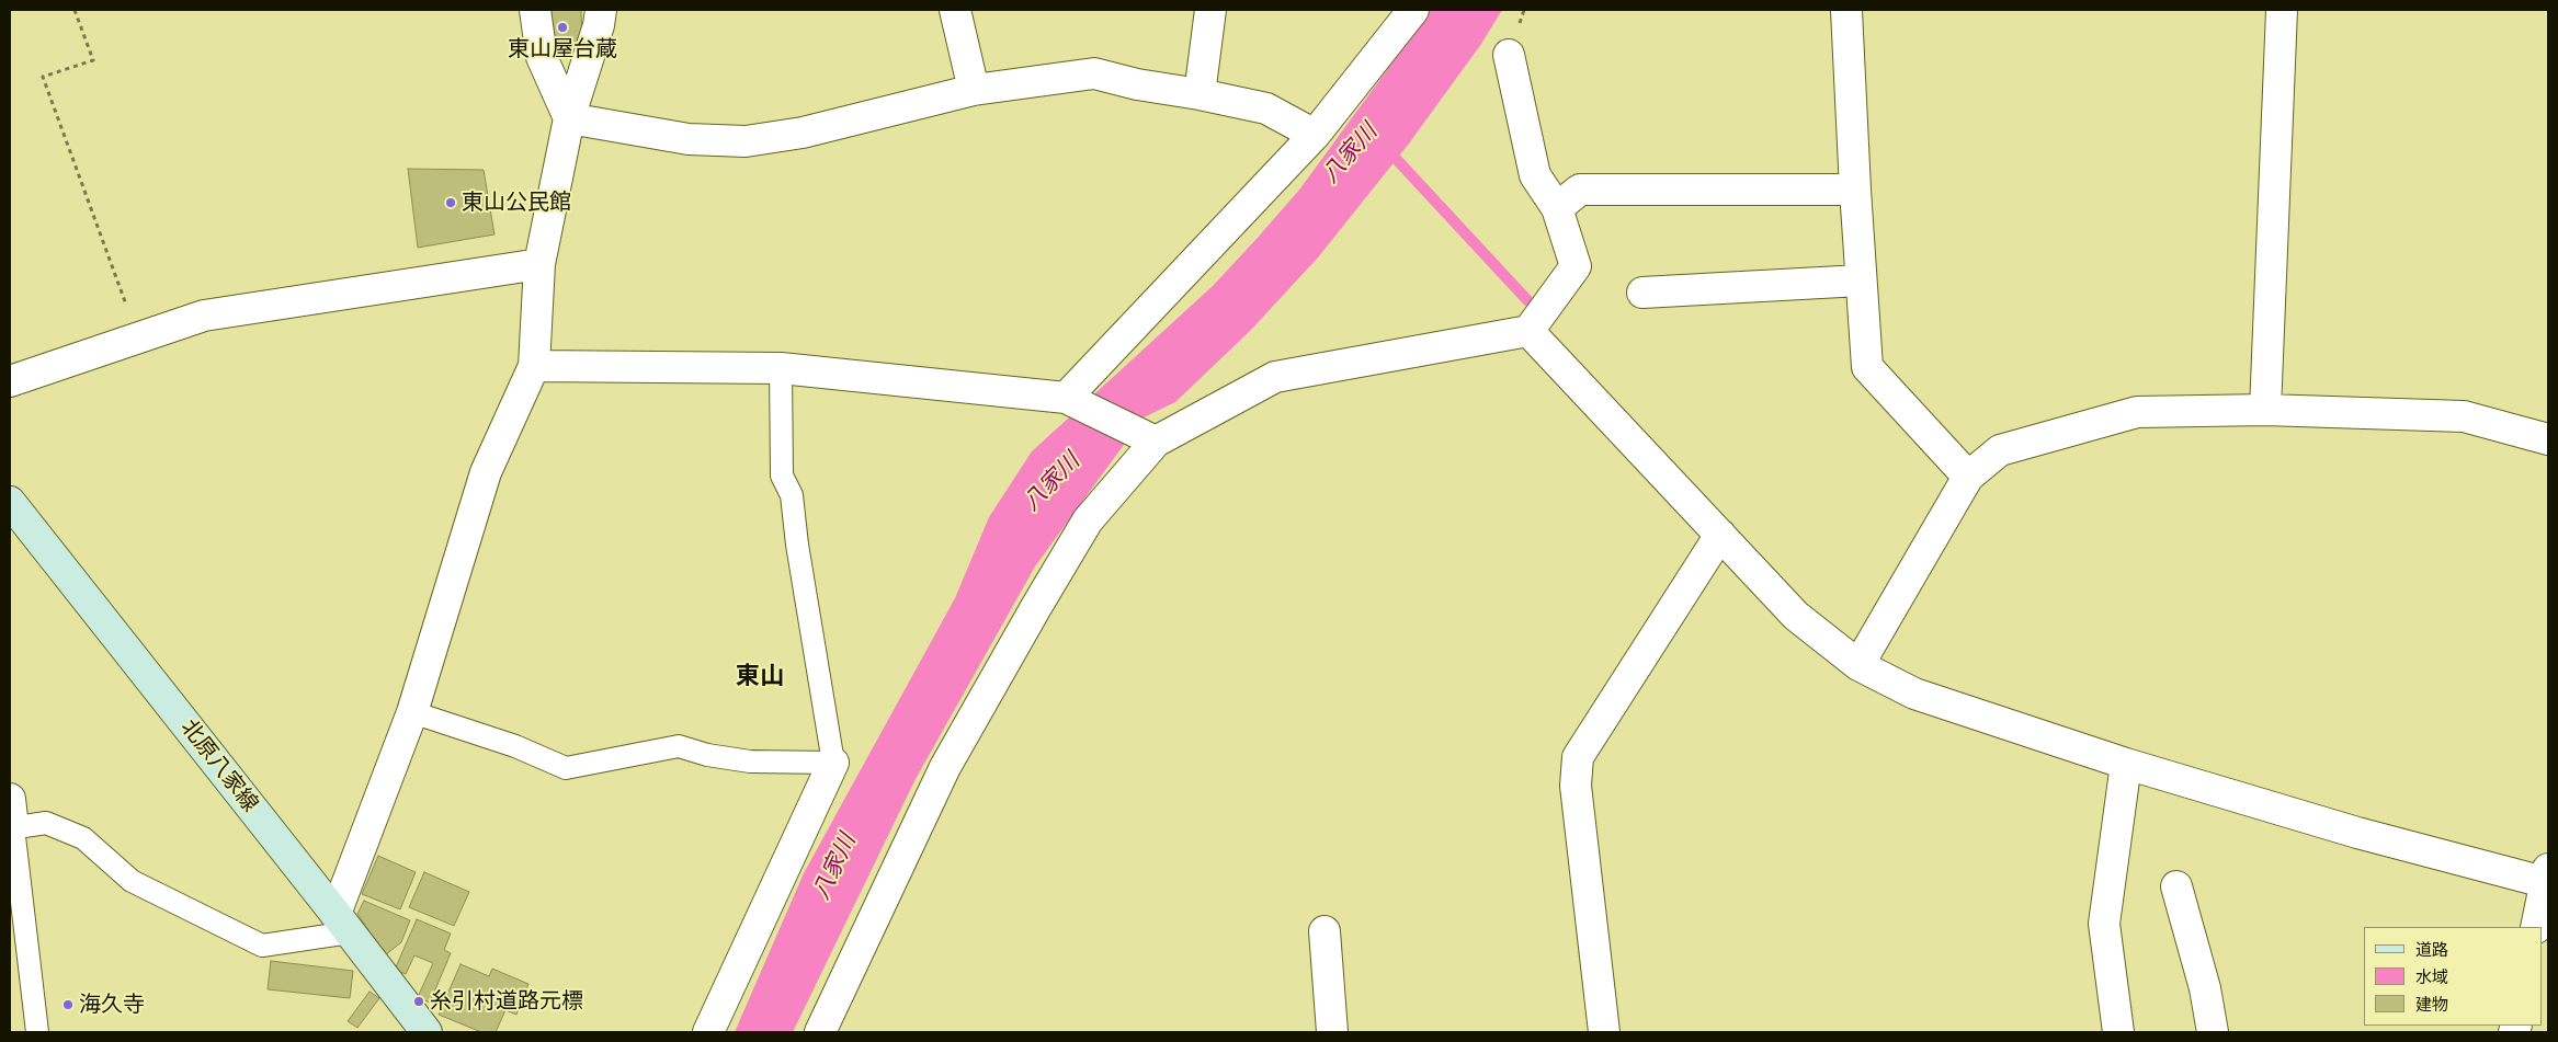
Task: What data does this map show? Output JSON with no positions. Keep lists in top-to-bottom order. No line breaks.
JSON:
{"streets":{"main road":["北原八家線"]},"districts":["東山"],"water":["八家川"],"places":["東山屋台蔵","東山公民館","糸引村道路元標","海久寺"],"legend":["道路","水域","建物"]}
